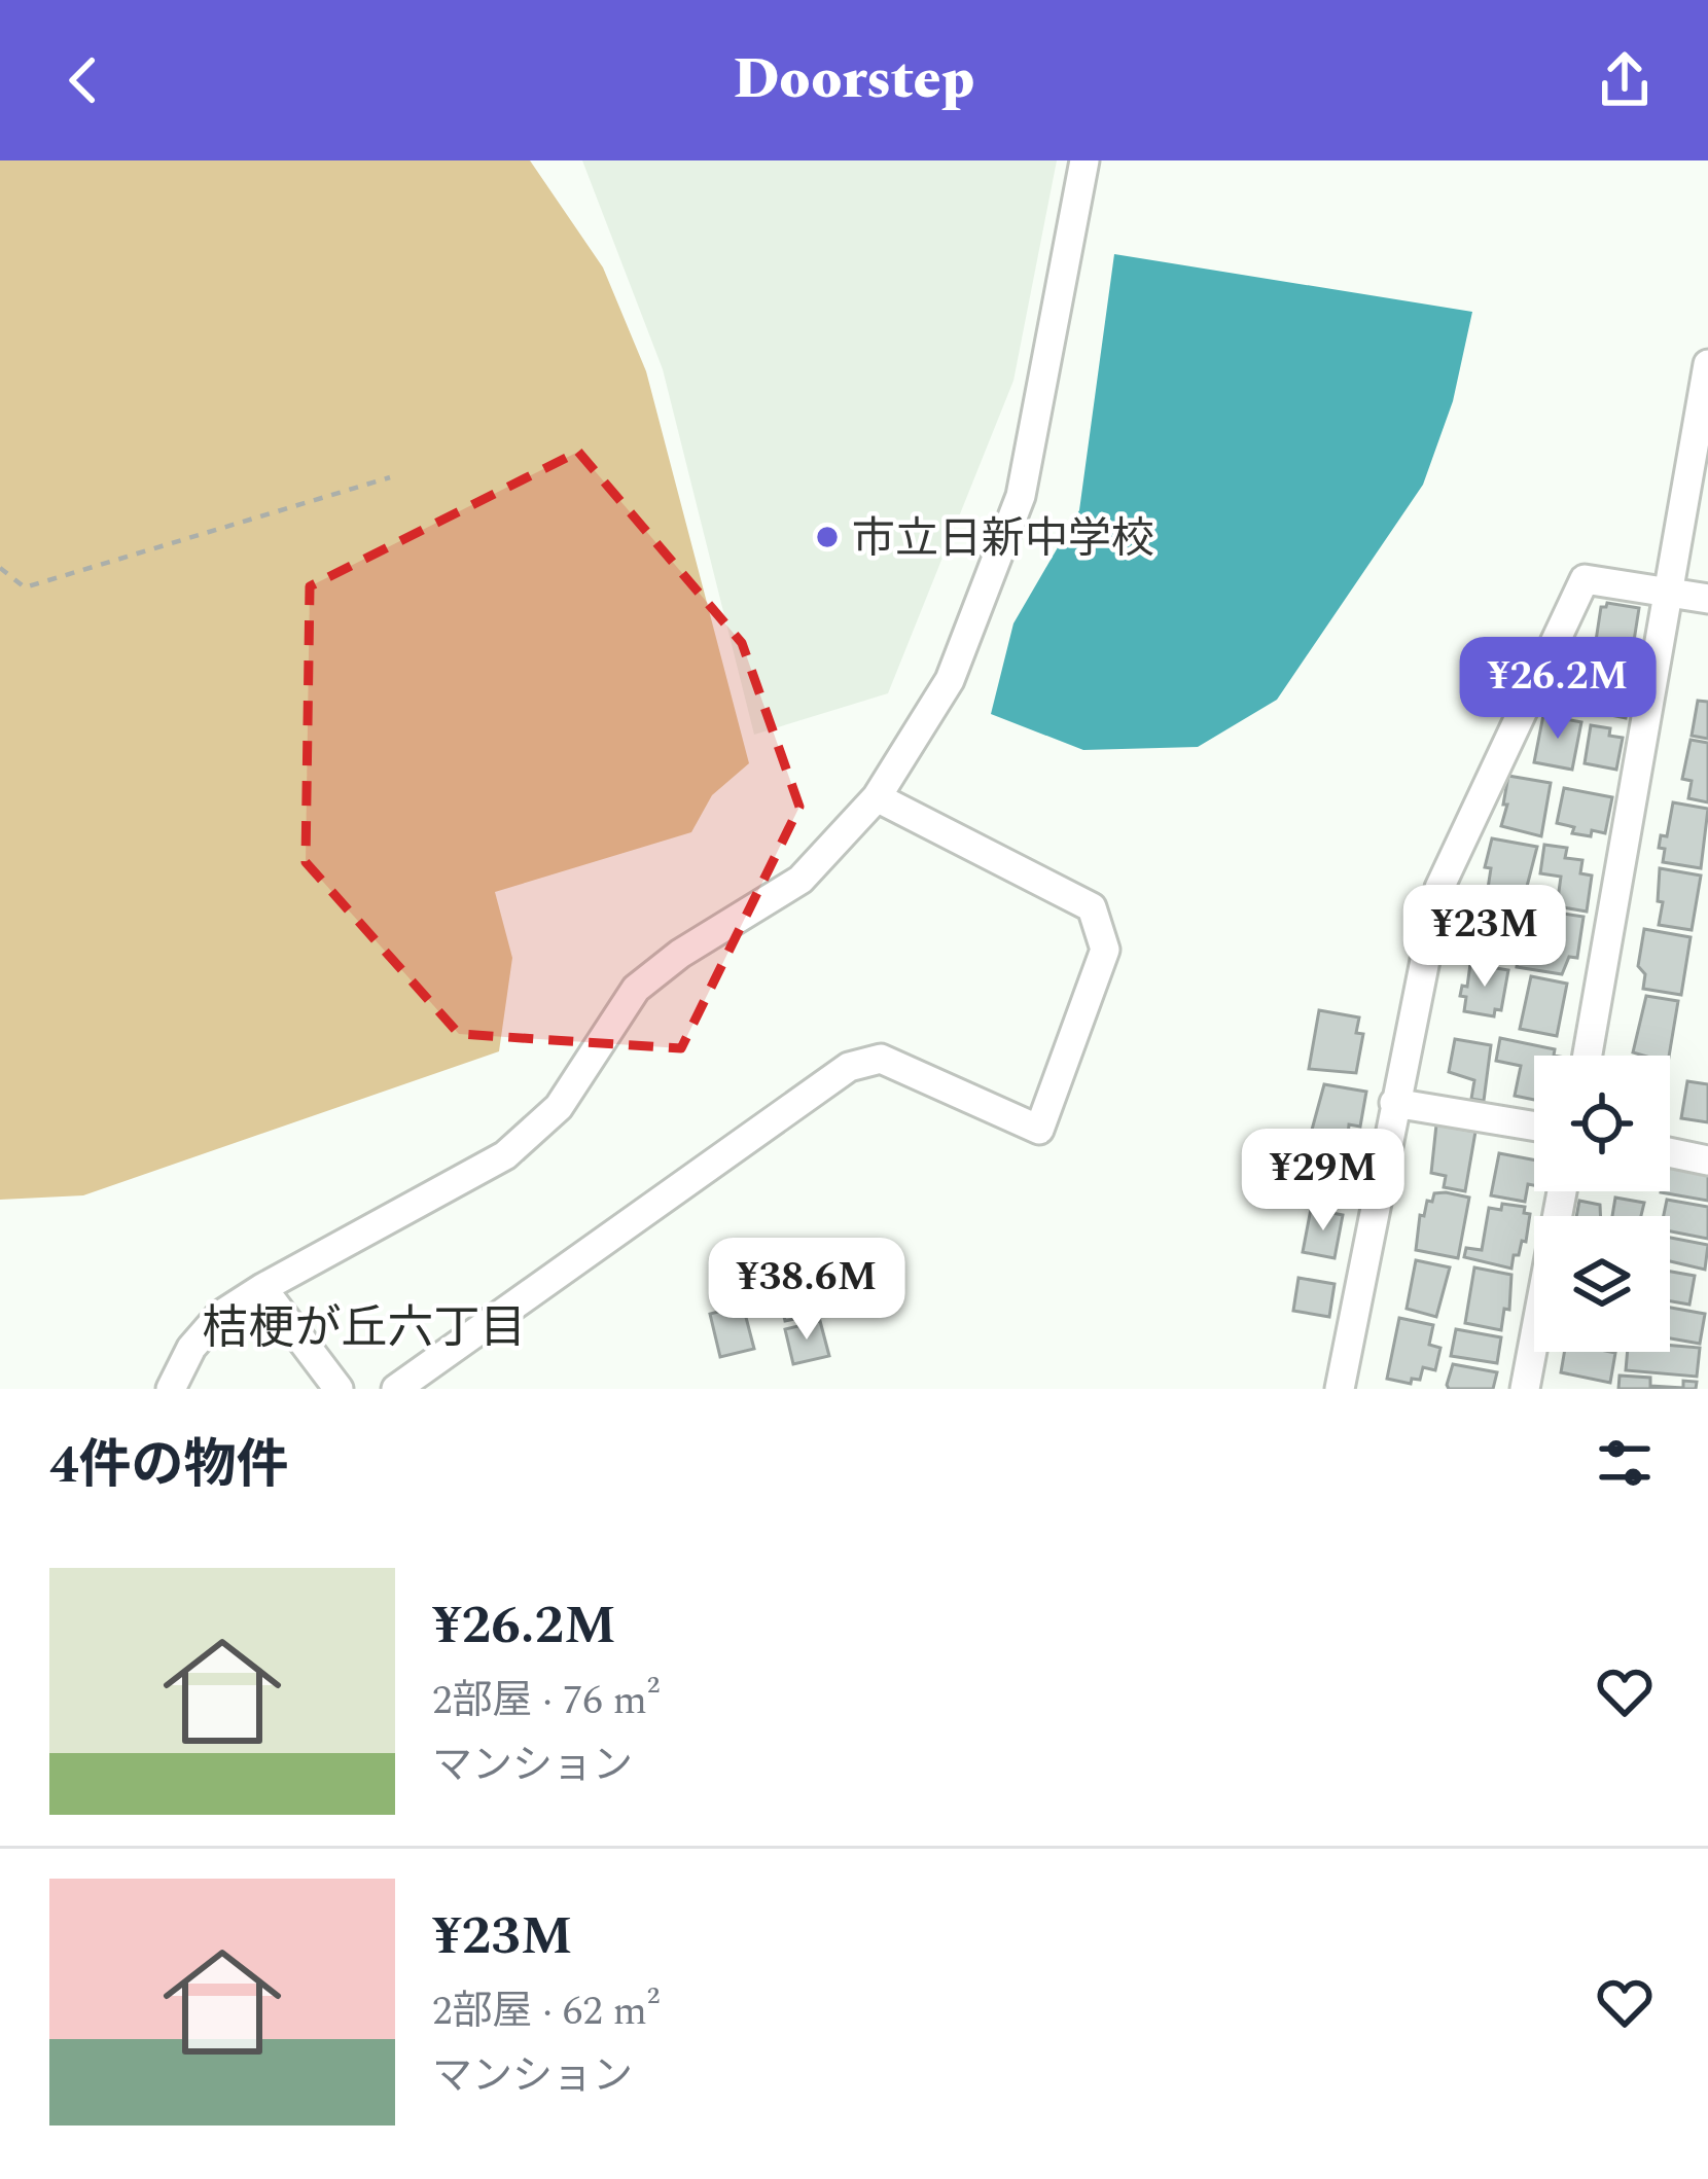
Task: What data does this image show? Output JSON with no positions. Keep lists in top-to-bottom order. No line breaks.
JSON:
{"districts":["桔梗が丘六丁目"],"places":["市立日新中学校"],"page":{"header":"Doorstep","price":["¥26.2M","¥23M","¥29M","¥38.6M"],"heading":"4件の物件","list":[{"name":"¥26.2M","note":"2部屋 · 76 m² · マンション"},{"name":"¥23M","note":"2部屋 · 62 m² · マンション"}]}}
